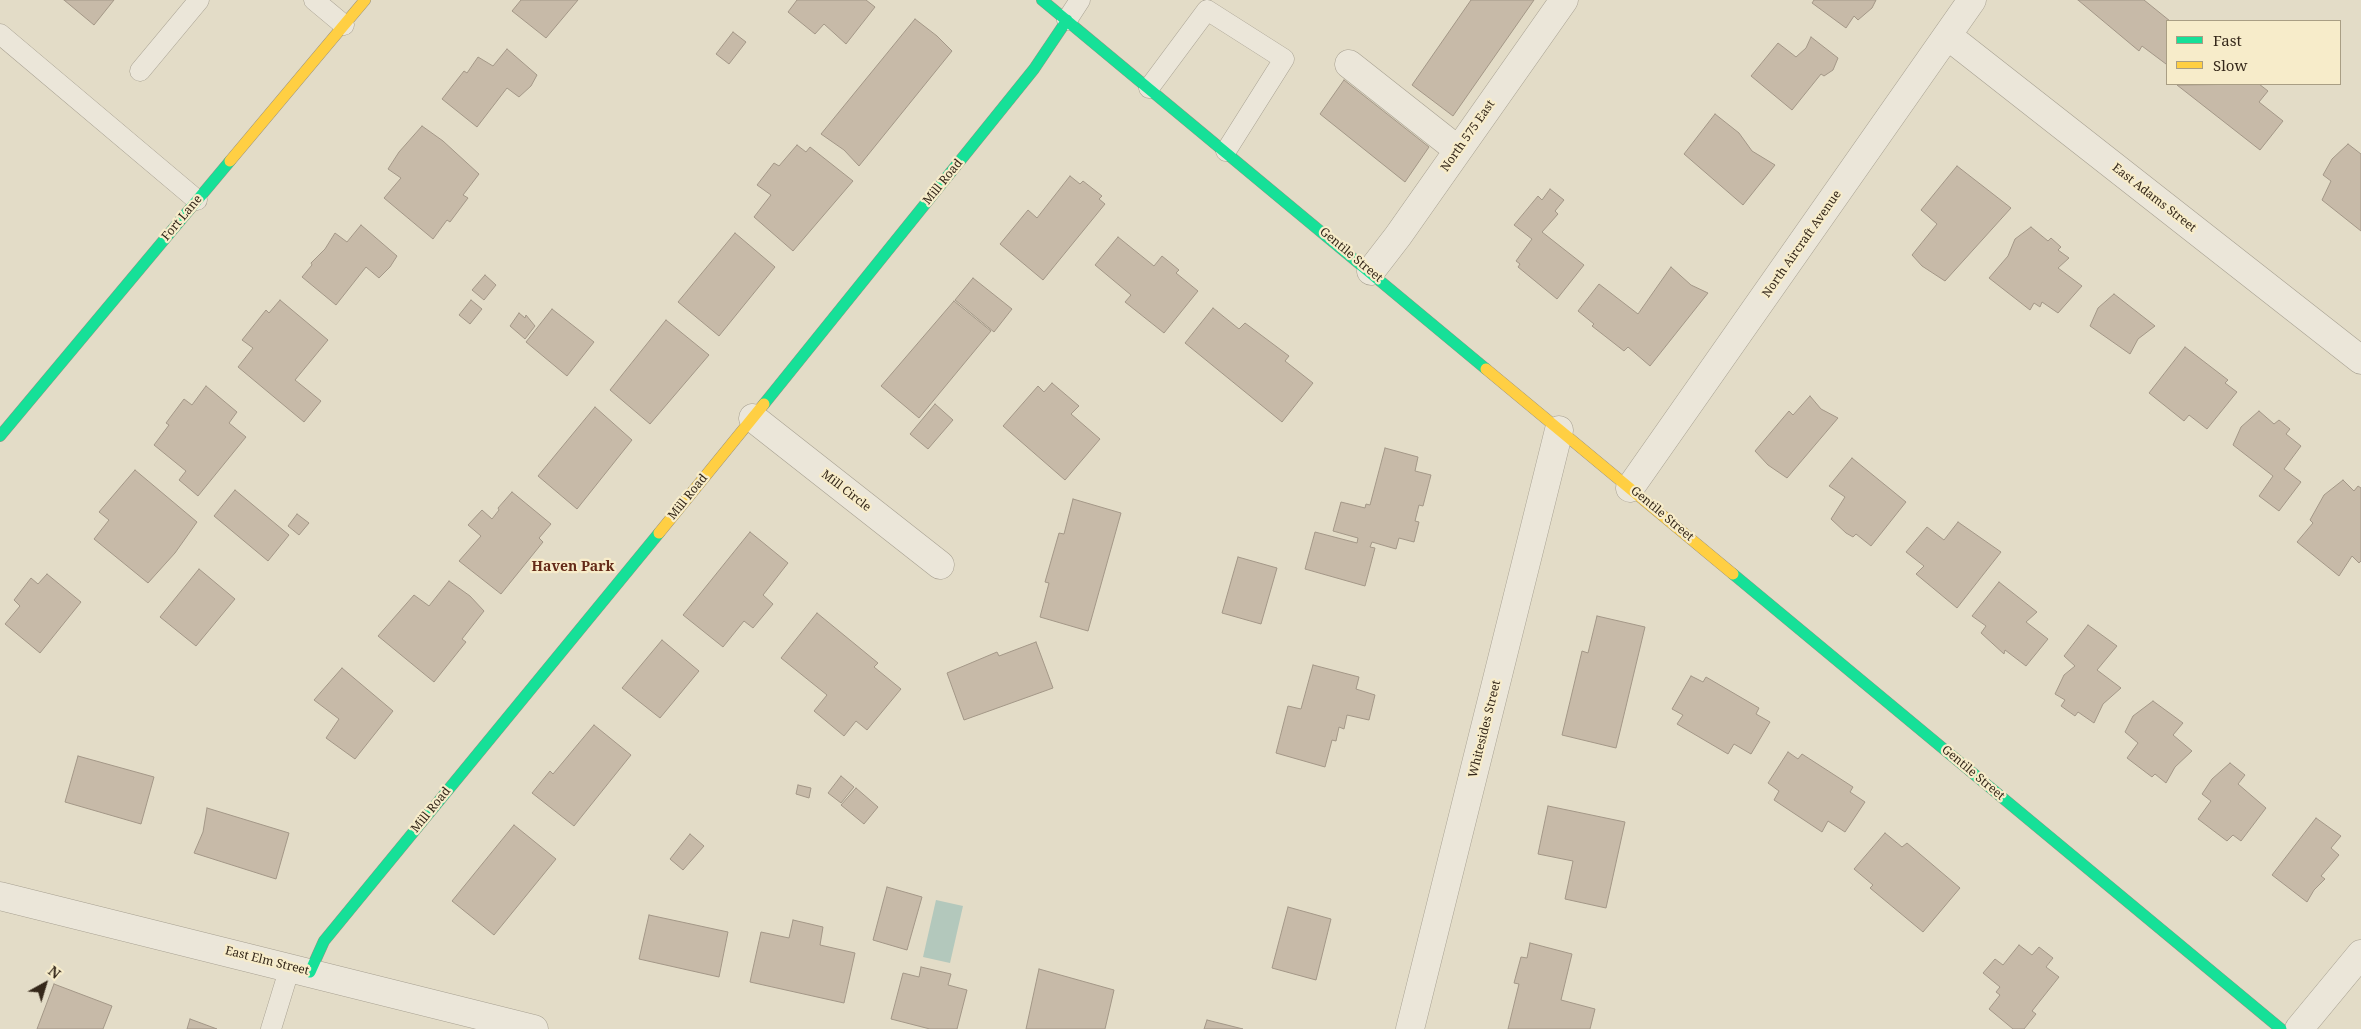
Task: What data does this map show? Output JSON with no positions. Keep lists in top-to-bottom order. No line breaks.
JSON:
{"streets":{"main road":["Mill Road","Fort Lane","Gentile Street"],"street":["North 575 East","East Adams Street","North Aircraft Avenue","Mill Circle","Whitesides Street","East Elm Street"]},"crossings":[["North 575 East","Gentile Street"],["Mill Road","Gentile Street"],["Mill Road","Mill Circle"],["Mill Road","East Elm Street"],["East Adams Street","North Aircraft Avenue"],["North Aircraft Avenue","Gentile Street"],["Gentile Street","Whitesides Street"]],"districts":["Haven Park"],"legend":["Fast","Slow"],"north":"top right"}
